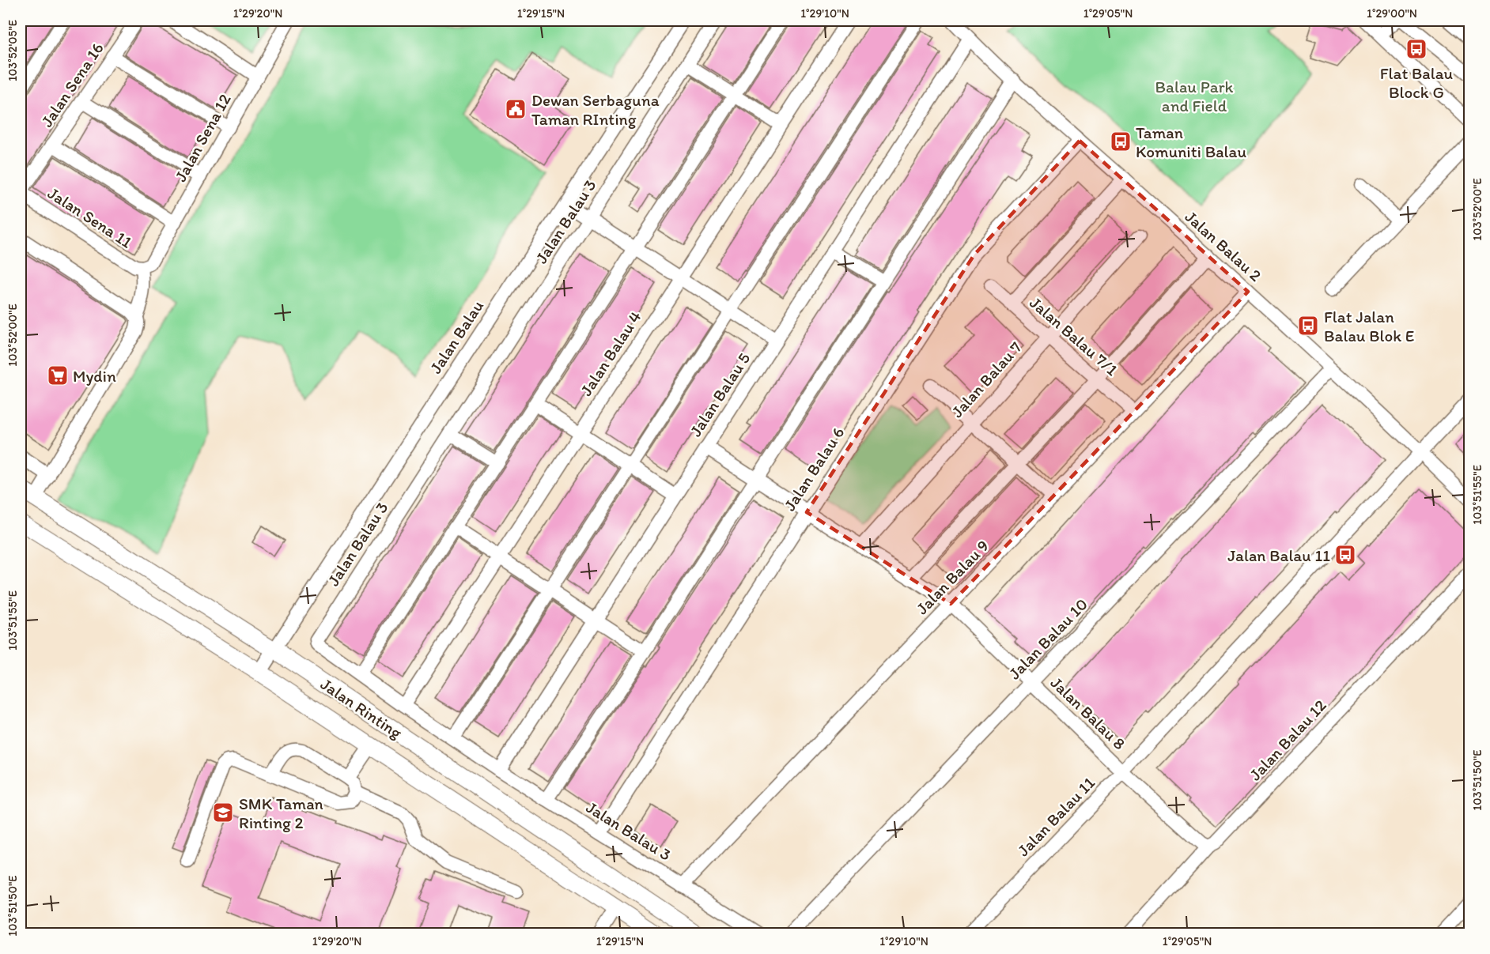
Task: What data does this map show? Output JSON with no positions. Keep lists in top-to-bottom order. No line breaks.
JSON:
{"streets":{"main road":["Jalan Rinting"],"street":["Jalan Sena 16","Jalan Sena 12","Jalan Sena 11","Jalan Balau 3","Jalan Balau 2","Jalan Balau 7/1","Jalan Balau","Jalan Balau 4","Jalan Balau 7","Jalan Balau 5","Jalan Balau 6","Jalan Balau 9","Jalan Balau 10","Jalan Balau 8","Jalan Balau 12","Jalan Balau 11"]},"crossings":[["Jalan Sena 16","Jalan Sena 11"],["Jalan Sena 12","Jalan Sena 11"],["Jalan Balau 3","Jalan Balau 4"],["Jalan Balau 3","Jalan Balau 5"],["Jalan Balau 3","Jalan Balau 6"],["Jalan Balau 3","Jalan Balau 9"],["Jalan Balau 2","Jalan Balau 5"],["Jalan Balau 2","Jalan Balau 6"],["Jalan Balau 2","Jalan Balau 9"],["Jalan Balau 2","Jalan Balau 10"],["Jalan Balau 2","Jalan Balau 11"],["Jalan Balau 7/1","Jalan Balau 7"],["Jalan Balau 7/1","Jalan Balau 9"],["Jalan Balau","Jalan Rinting"],["Jalan Balau 7","Jalan Balau 8"],["Jalan Balau 5","Jalan Balau 8"],["Jalan Balau 6","Jalan Balau 8"],["Jalan Balau 9","Jalan Balau 8"],["Jalan Balau 10","Jalan Balau 8"],["Jalan Balau 8","Jalan Balau 11"]],"parks":["Balau Park and Field"],"places":{"bus stop":["Flat Balau Block G","Taman Komuniti Balau","Flat Jalan Balau Blok E","Jalan Balau 11"],"public building":["Dewan Serbaguna Taman RInting"],"supermarket":["Mydin"],"school or university":["SMK Taman Rinting 2"]},"coordinates":["1°29'20\"N","1°29'15\"N","1°29'10\"N","1°29'05\"N","1°29'00\"N","103°52'05\"E","103°52'00\"E","103°51'55\"E","103°51'50\"E"]}
